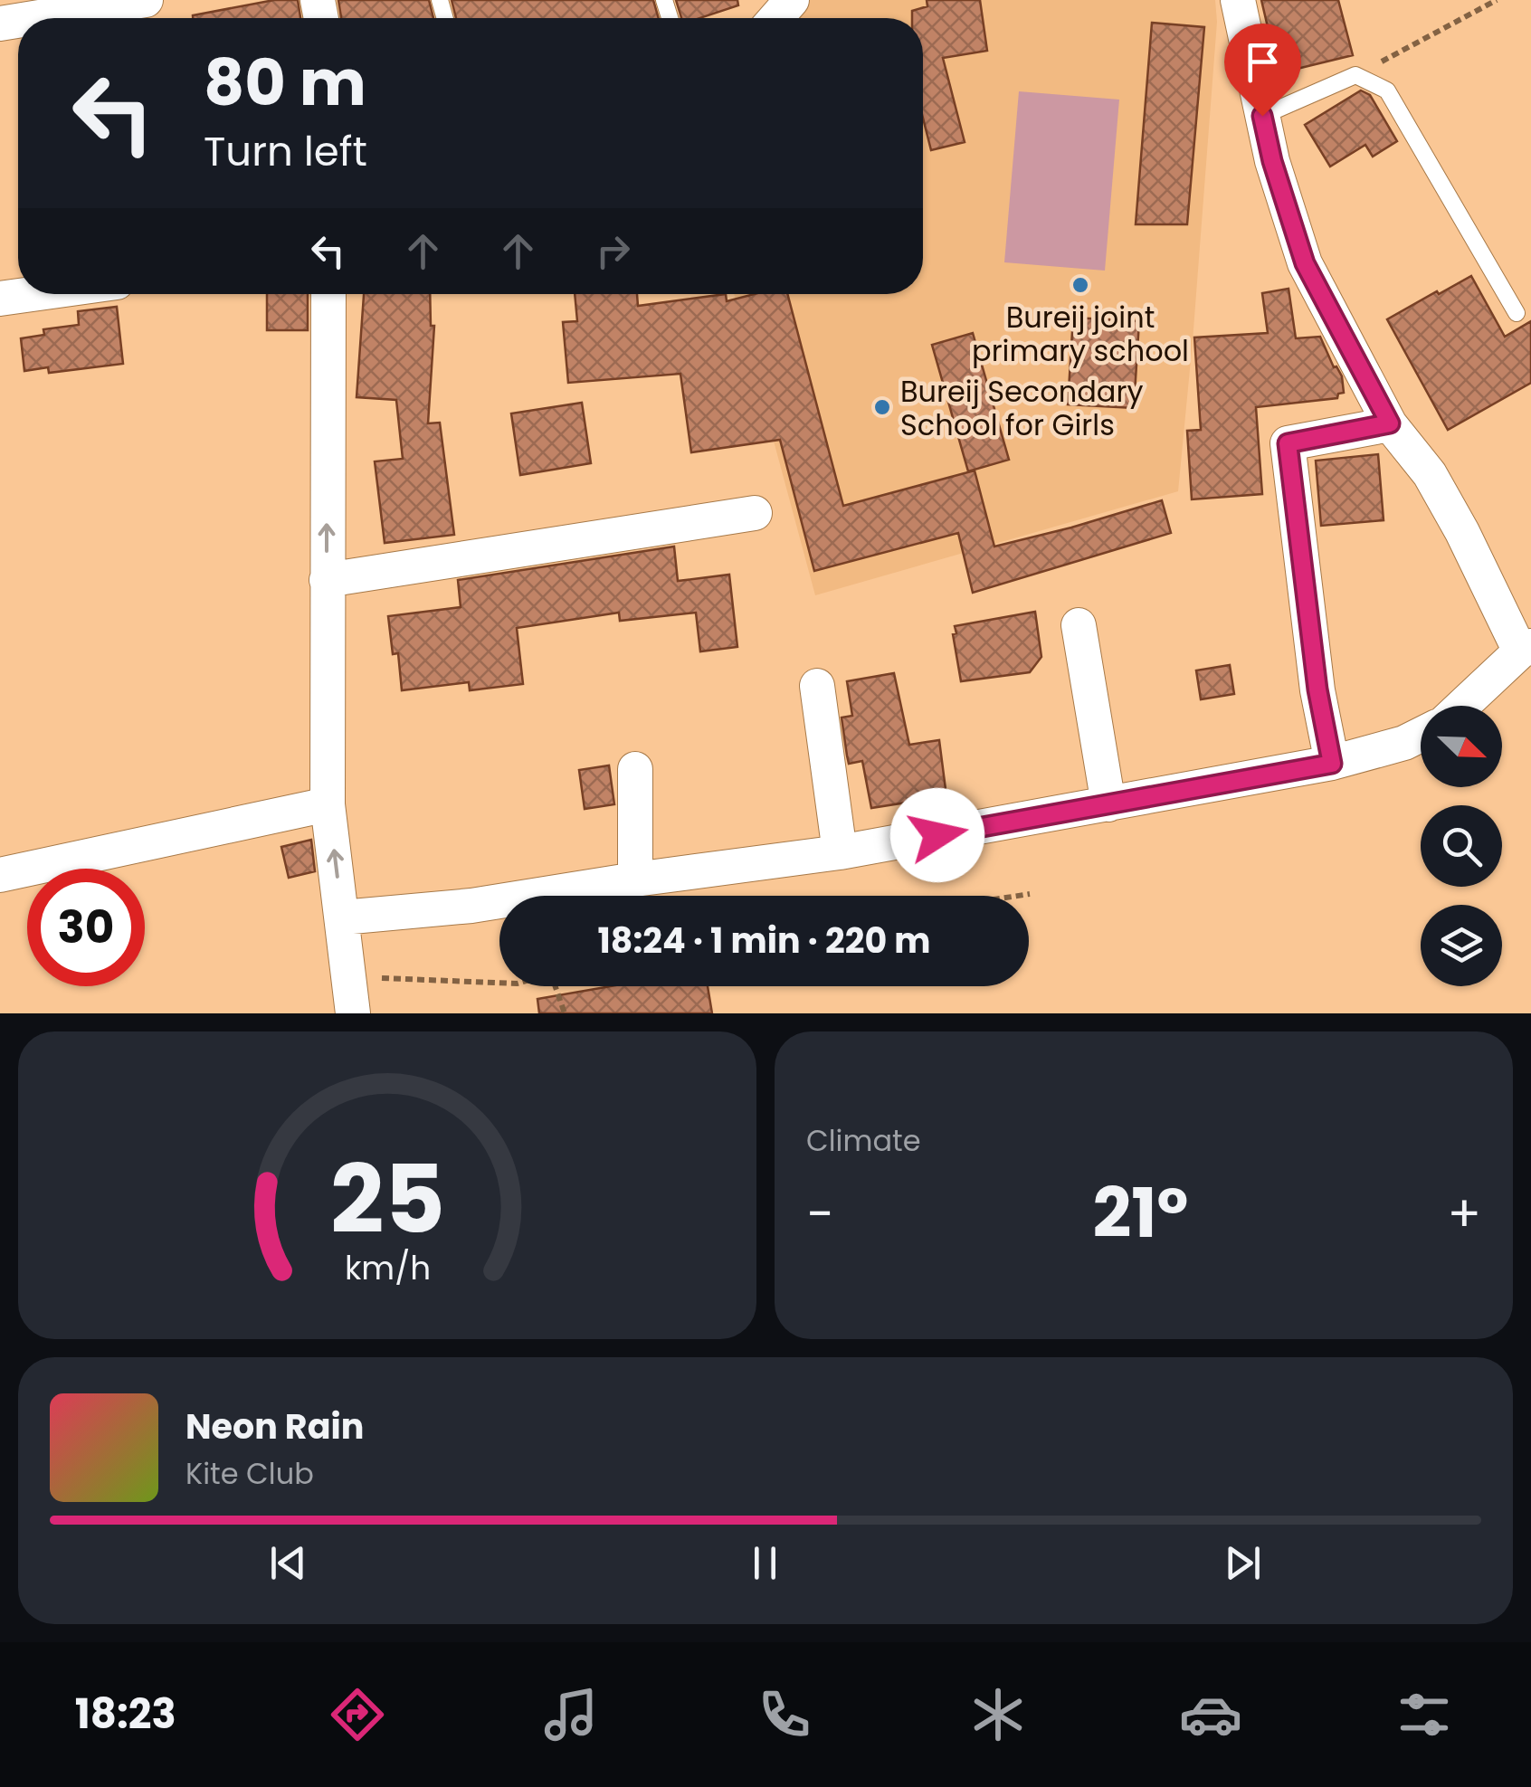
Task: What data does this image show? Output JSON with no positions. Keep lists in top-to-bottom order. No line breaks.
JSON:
{"places":["Bureij joint primary school","Bureij Secondary School for Girls"],"north":"bottom right","page":{"turn":["80 m","Turn left"],"limit":"30","trip":"18:24 · 1 min · 220 m","tile":"Climate","heat":["−","21°","+"],"song":["Neon Rain","Kite Club"],"tabs":"18:23","gauge":["25","km/h"]}}
